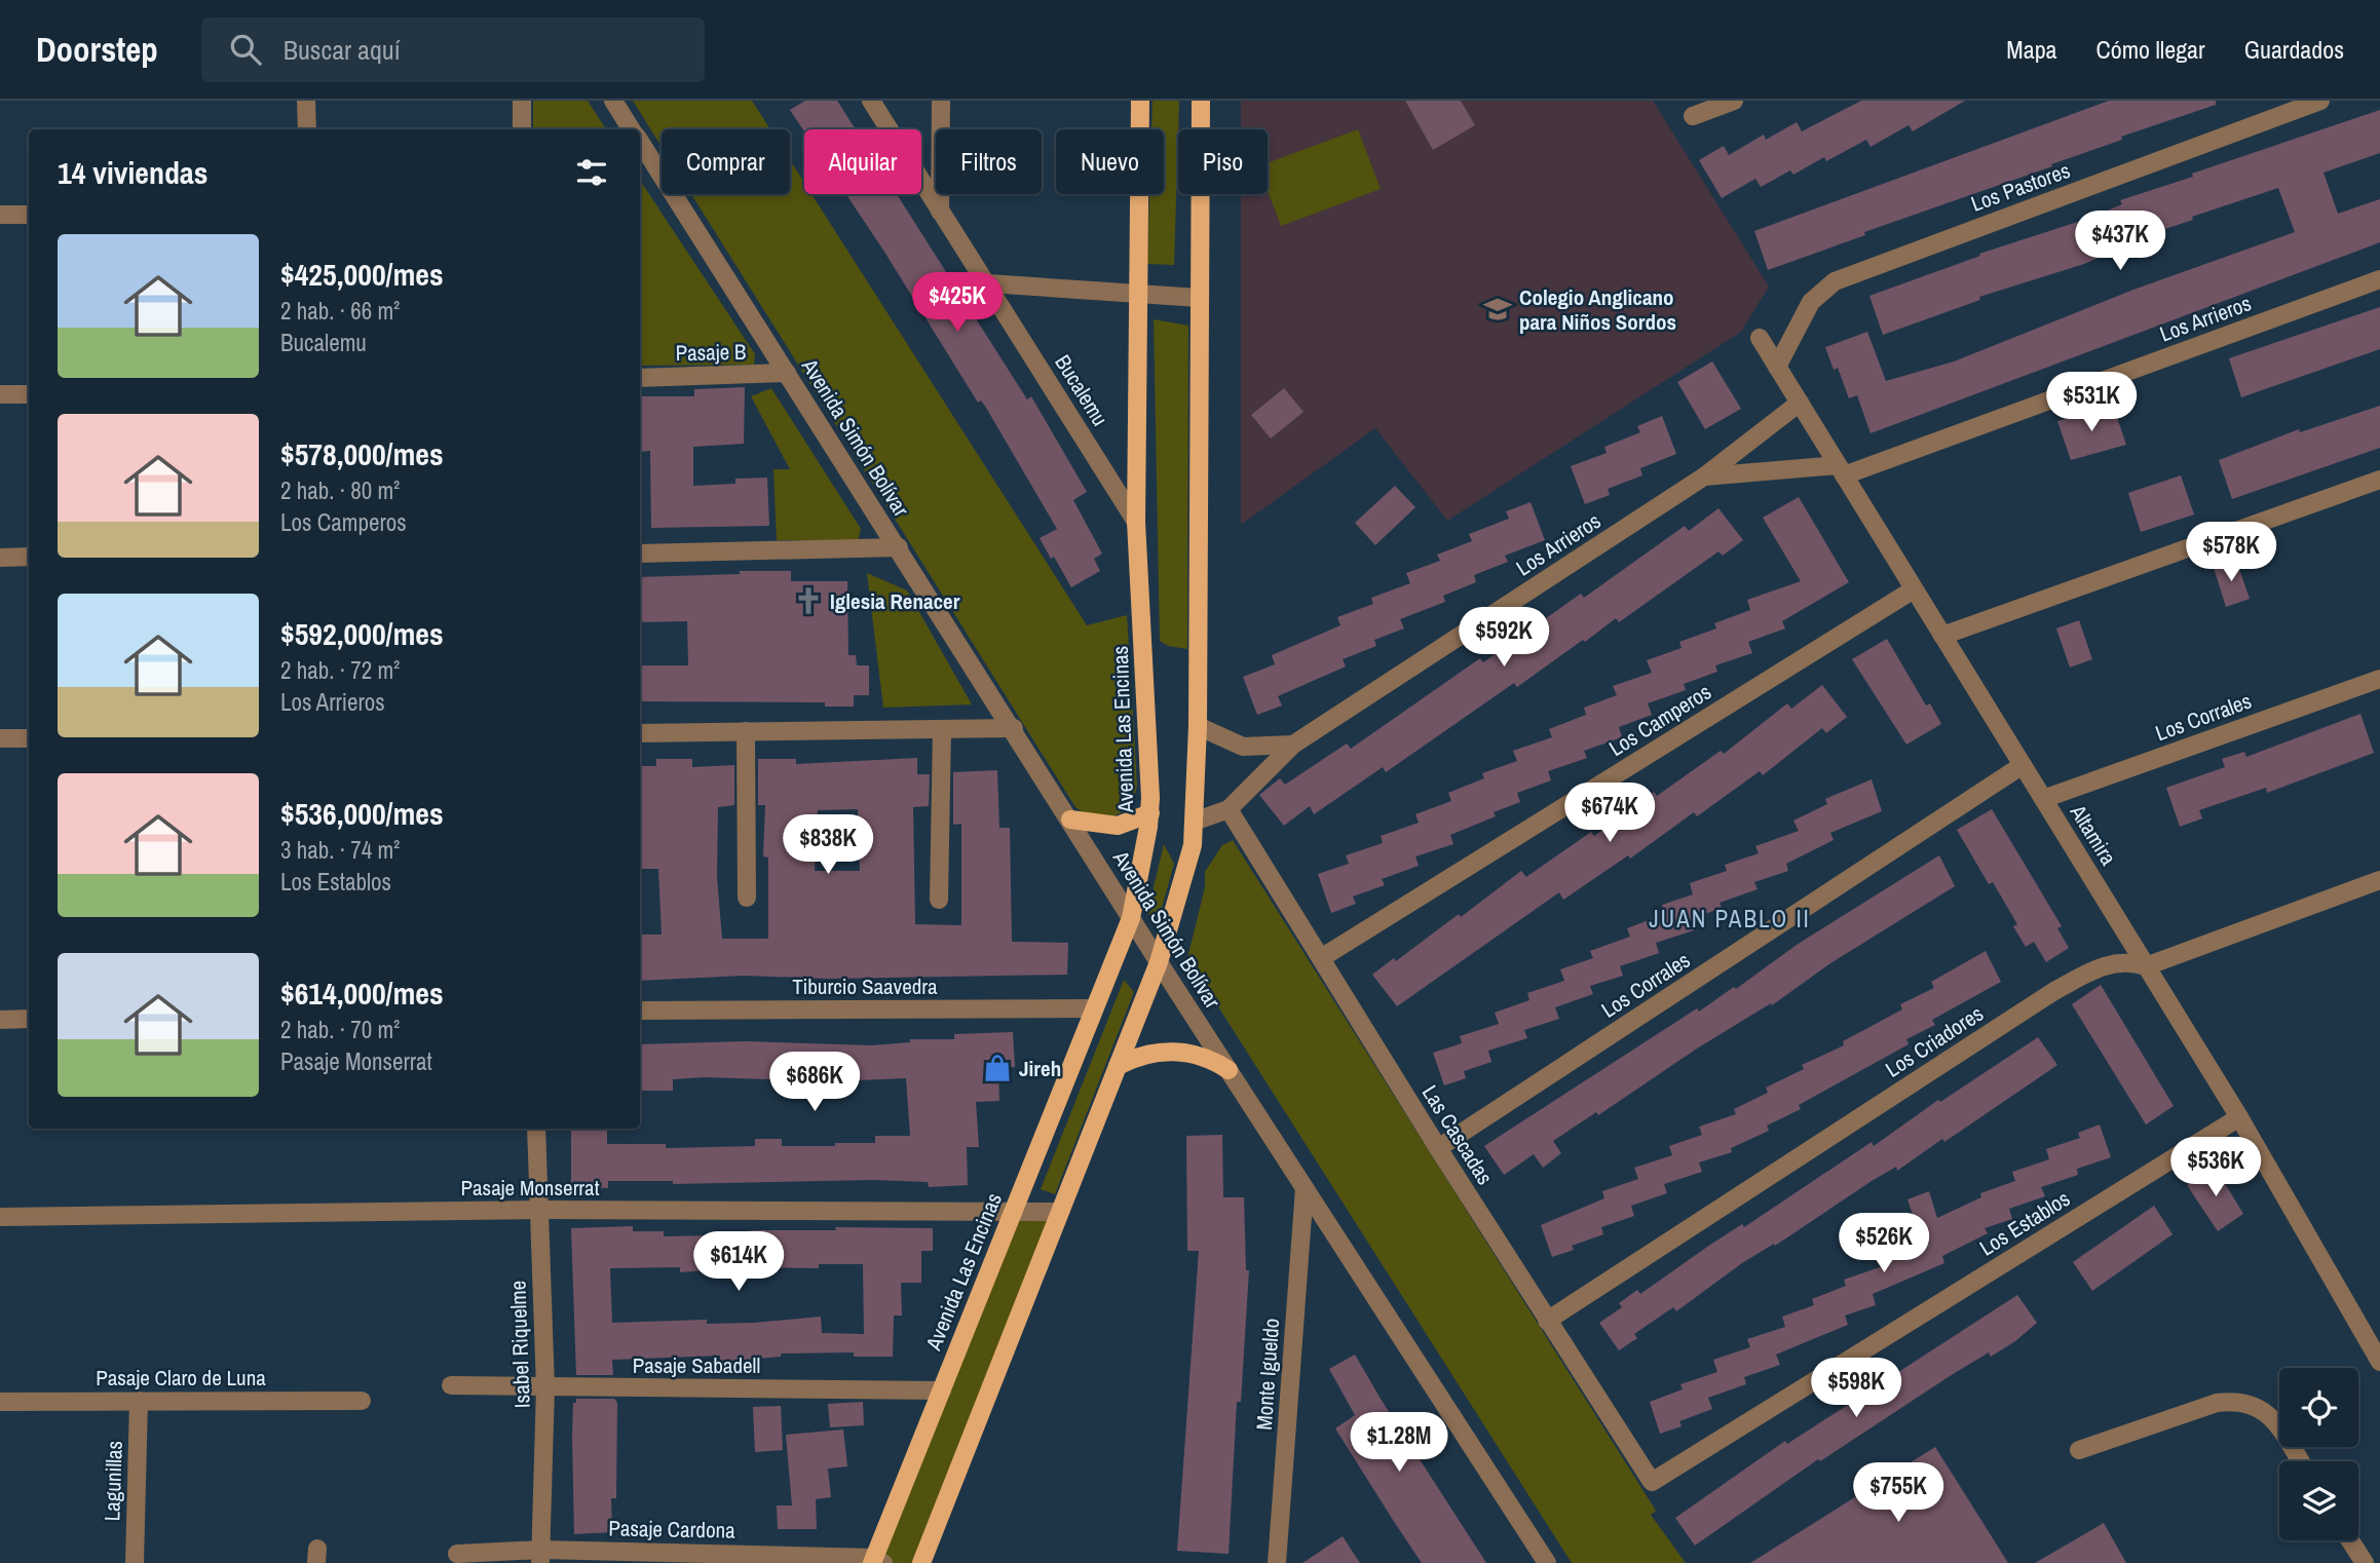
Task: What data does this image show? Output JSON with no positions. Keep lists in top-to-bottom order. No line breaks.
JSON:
{"streets":{"main road":["Avenida Las Encinas"],"street":["Los Pastores","Los Arrieros","Pasaje B","Bucalemu","Avenida Simón Bolívar","Los Corrales","Los Camperos","Altamira","Tiburcio Saavedra","Los Criadores","Las Cascadas","Pasaje Monserrat","Los Establos","Isabel Riquelme","Pasaje Sabadell","Monte Igueldo","Pasaje Claro de Luna","Lagunillas","Pasaje Cardona"]},"crossings":[["Los Pastores","Altamira"],["Los Arrieros","Altamira"],["Los Arrieros","Las Cascadas"],["Pasaje B","Avenida Simón Bolívar"],["Bucalemu","Avenida Las Encinas"],["Avenida Simón Bolívar","Avenida Las Encinas"],["Avenida Simón Bolívar","Monte Igueldo"],["Los Corrales","Altamira"],["Los Corrales","Las Cascadas"],["Los Camperos","Altamira"],["Los Camperos","Las Cascadas"],["Avenida Las Encinas","Tiburcio Saavedra"],["Avenida Las Encinas","Pasaje Monserrat"],["Avenida Las Encinas","Pasaje Sabadell"],["Avenida Las Encinas","Pasaje Cardona"],["Altamira","Los Criadores"],["Altamira","Los Establos"],["Los Criadores","Las Cascadas"],["Las Cascadas","Los Establos"],["Pasaje Monserrat","Isabel Riquelme"],["Isabel Riquelme","Pasaje Sabadell"],["Isabel Riquelme","Pasaje Cardona"],["Pasaje Claro de Luna","Lagunillas"]],"districts":["JUAN PABLO II"],"places":{"school or university":["Colegio Anglicano para Niños Sordos"],"church":["Iglesia Renacer"],"shop":["Jireh"]},"page":{"header":"Doorstep","search":"Buscar aquí","nav":["Mapa","Cómo llegar","Guardados"],"chip":["Comprar","Alquilar","Filtros","Nuevo","Piso"],"heading":"14 viviendas","price":["$437K","$425K","$531K","$578K","$592K","$674K","$838K","$686K","$536K","$526K","$614K","$598K","$1.28M","$755K"],"list":[{"name":"$425,000/mes","note":"2 hab. · 66 m² · Bucalemu"},{"name":"$578,000/mes","note":"2 hab. · 80 m² · Los Camperos"},{"name":"$592,000/mes","note":"2 hab. · 72 m² · Los Arrieros"},{"name":"$536,000/mes","note":"3 hab. · 74 m² · Los Establos"},{"name":"$614,000/mes","note":"2 hab. · 70 m² · Pasaje Monserrat"}]}}
